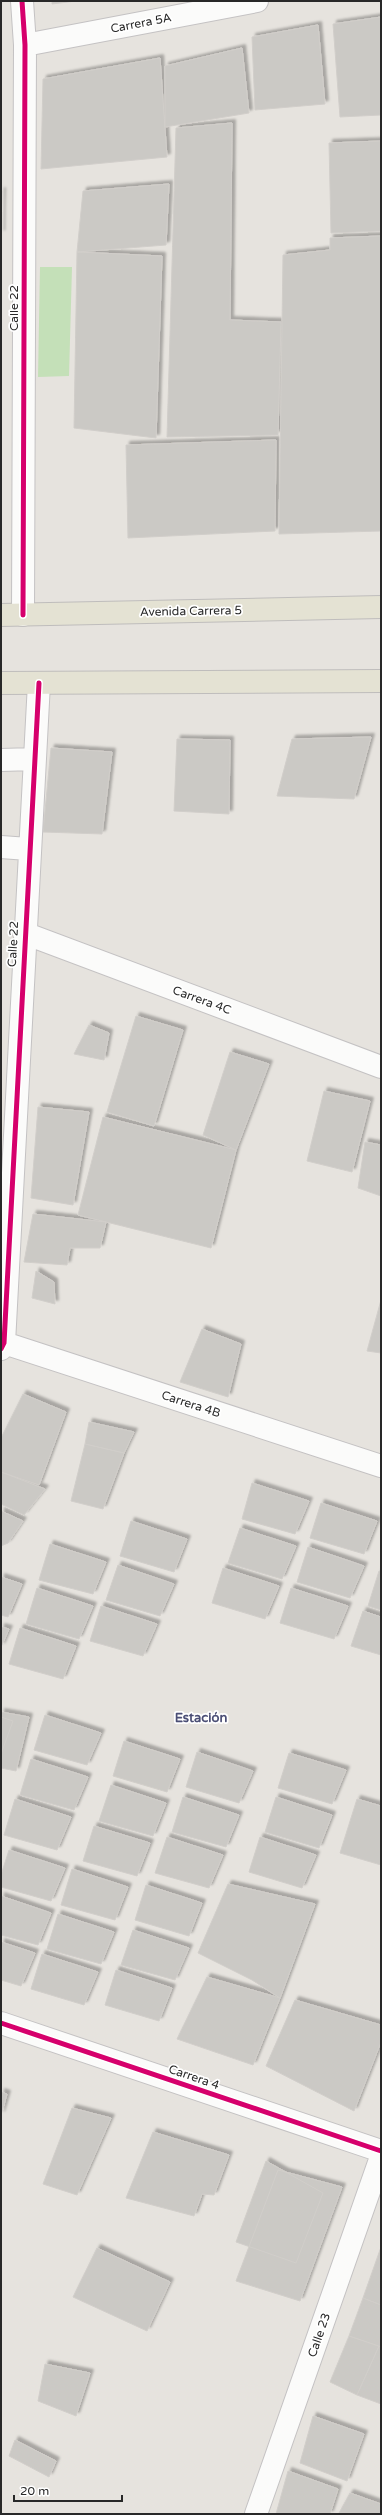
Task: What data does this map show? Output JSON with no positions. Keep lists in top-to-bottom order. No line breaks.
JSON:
{"streets":{"main road":["Avenida Carrera 5"],"street":["Carrera 5A","Calle 22","Carrera 4C","Carrera 4B","Carrera 4","Calle 23"]},"crossings":[["Carrera 5A","Calle 22"],["Calle 22","Avenida Carrera 5"],["Calle 22","Carrera 4C"],["Calle 22","Carrera 4B"]],"districts":["Estación"],"scale_bar":"20 m"}
